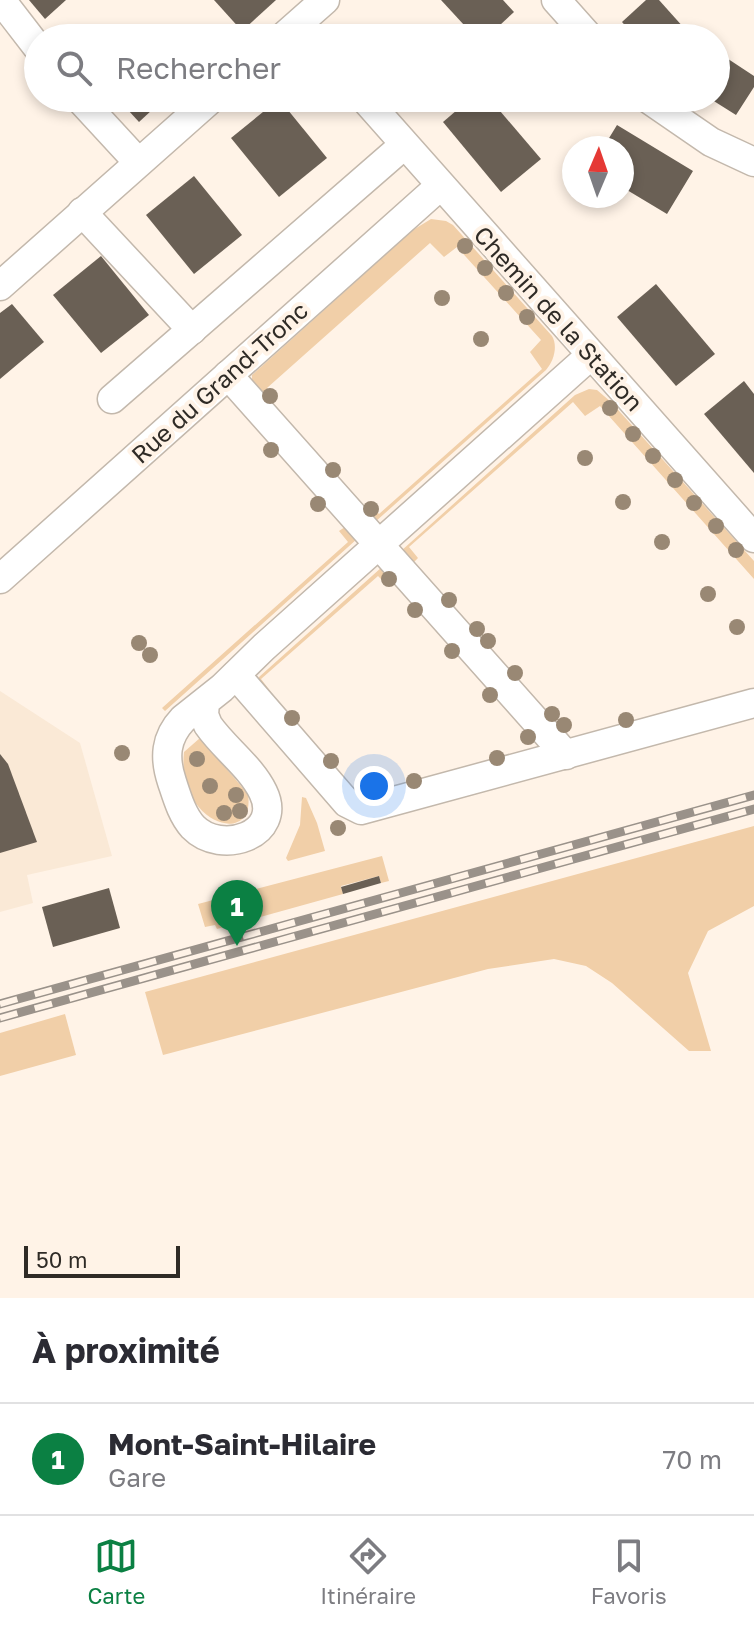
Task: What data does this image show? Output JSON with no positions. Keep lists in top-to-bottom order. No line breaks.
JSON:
{"streets":{"street":["Chemin de la Station","Rue du Grand-Tronc"]},"crossings":[["Chemin de la Station","Rue du Grand-Tronc"]],"scale_bar":"50 m","north":"top","page":{"search":"Rechercher","pins":"1","scale":"50 m","heading":"À proximité","list":[{"mark":"1","name":"Mont-Saint-Hilaire","note":"Gare","value":"70 m"}],"nav":["Carte","Itinéraire","Favoris"]}}
